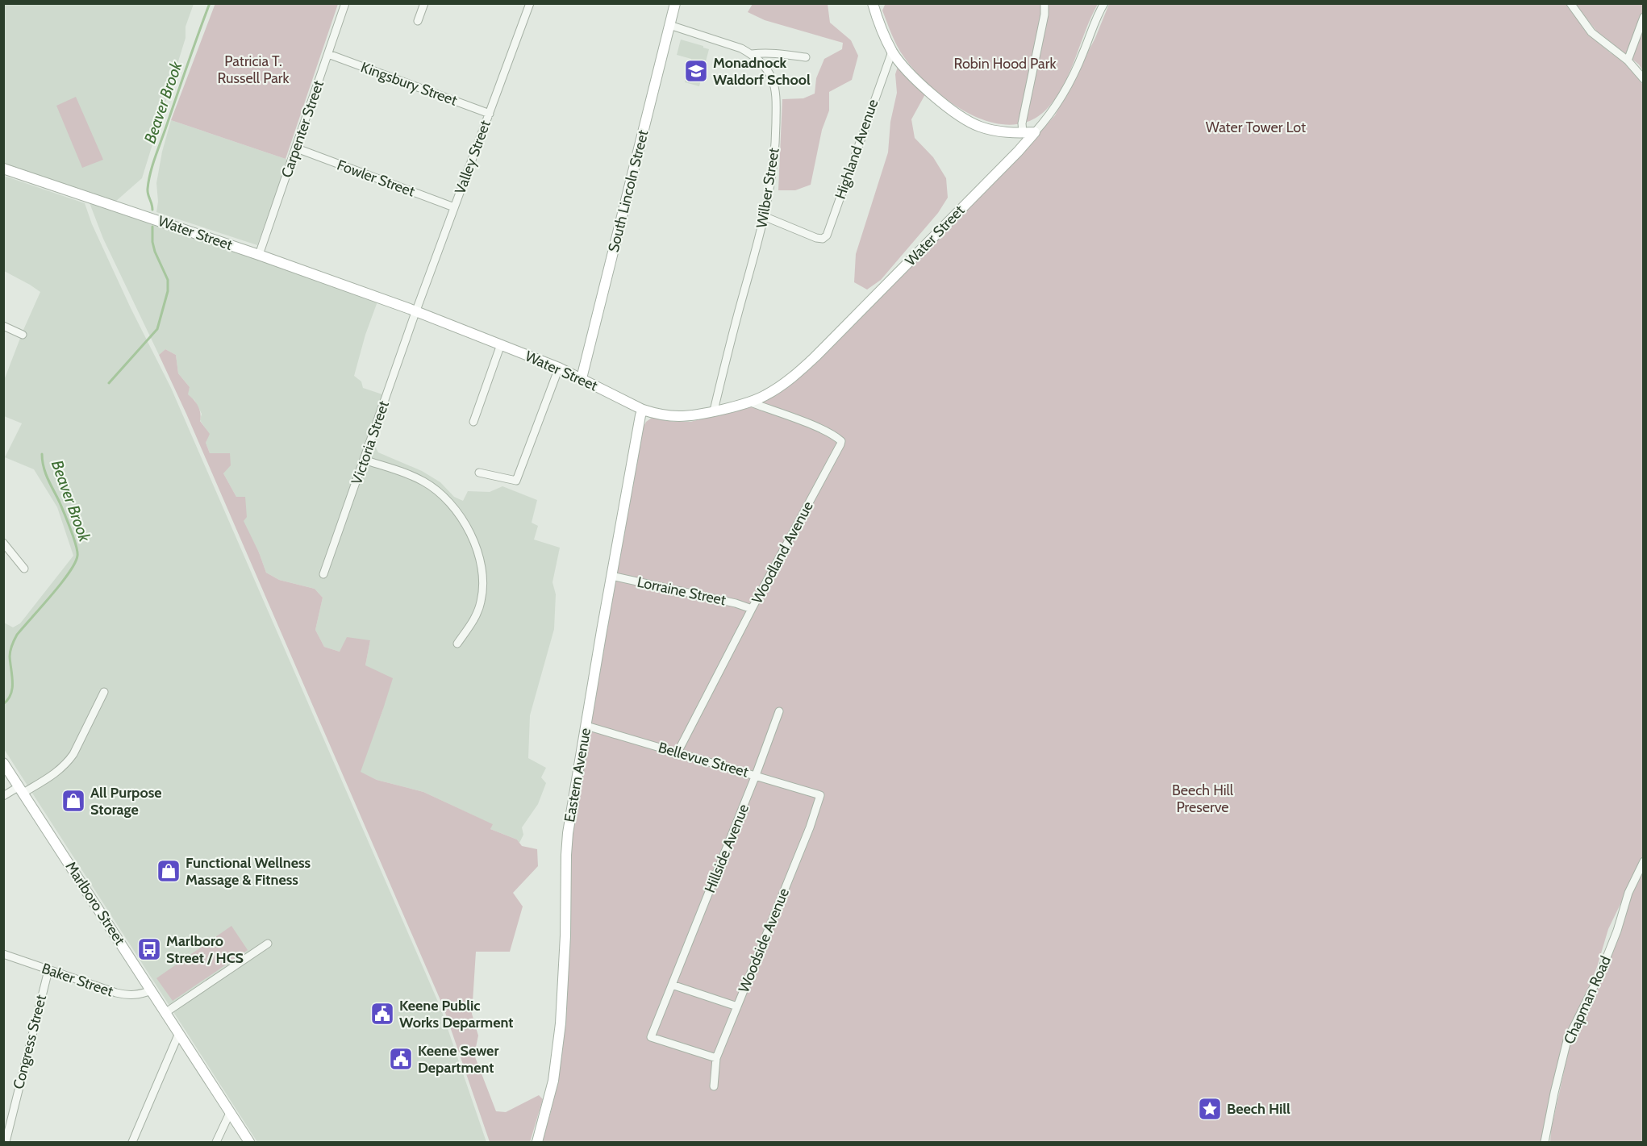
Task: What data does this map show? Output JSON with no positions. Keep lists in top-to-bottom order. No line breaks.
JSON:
{"streets":{"street":["Kingsbury Street","Carpenter Street","Highland Avenue","Valley Street","Fowler Street","Wilber Street","South Lincoln Street","Water Street","Victoria Street","Woodland Avenue","Lorraine Street","Bellevue Street","Eastern Avenue","Hillside Avenue","Marlboro Street","Woodside Avenue","Baker Street","Chapman Road","Congress Street"]},"crossings":[["Kingsbury Street","Carpenter Street"],["Kingsbury Street","Valley Street"],["Carpenter Street","Fowler Street"],["Carpenter Street","Water Street"],["Highland Avenue","Wilber Street"],["Valley Street","Fowler Street"],["Valley Street","Water Street"],["Valley Street","Victoria Street"],["Wilber Street","South Lincoln Street"],["Wilber Street","Water Street"],["South Lincoln Street","Water Street"],["Water Street","Victoria Street"],["Water Street","Woodland Avenue"],["Water Street","Eastern Avenue"],["Woodland Avenue","Lorraine Street"],["Woodland Avenue","Bellevue Street"],["Lorraine Street","Eastern Avenue"],["Bellevue Street","Eastern Avenue"],["Bellevue Street","Hillside Avenue"],["Bellevue Street","Woodside Avenue"],["Hillside Avenue","Woodside Avenue"],["Marlboro Street","Baker Street"],["Baker Street","Congress Street"]],"water":["Beaver Brook"],"parks":["Patricia T. Russell Park","Robin Hood Park","Water Tower Lot","Beech Hill Preserve"],"places":{"school or university":["Monadnock Waldorf School"],"shop":["All Purpose Storage","Functional Wellness Massage & Fitness"],"bus stop":["Marlboro Street / HCS"],"public building":["Keene Public Works Deparment","Keene Sewer Department"],"place":["Beech Hill"]}}
